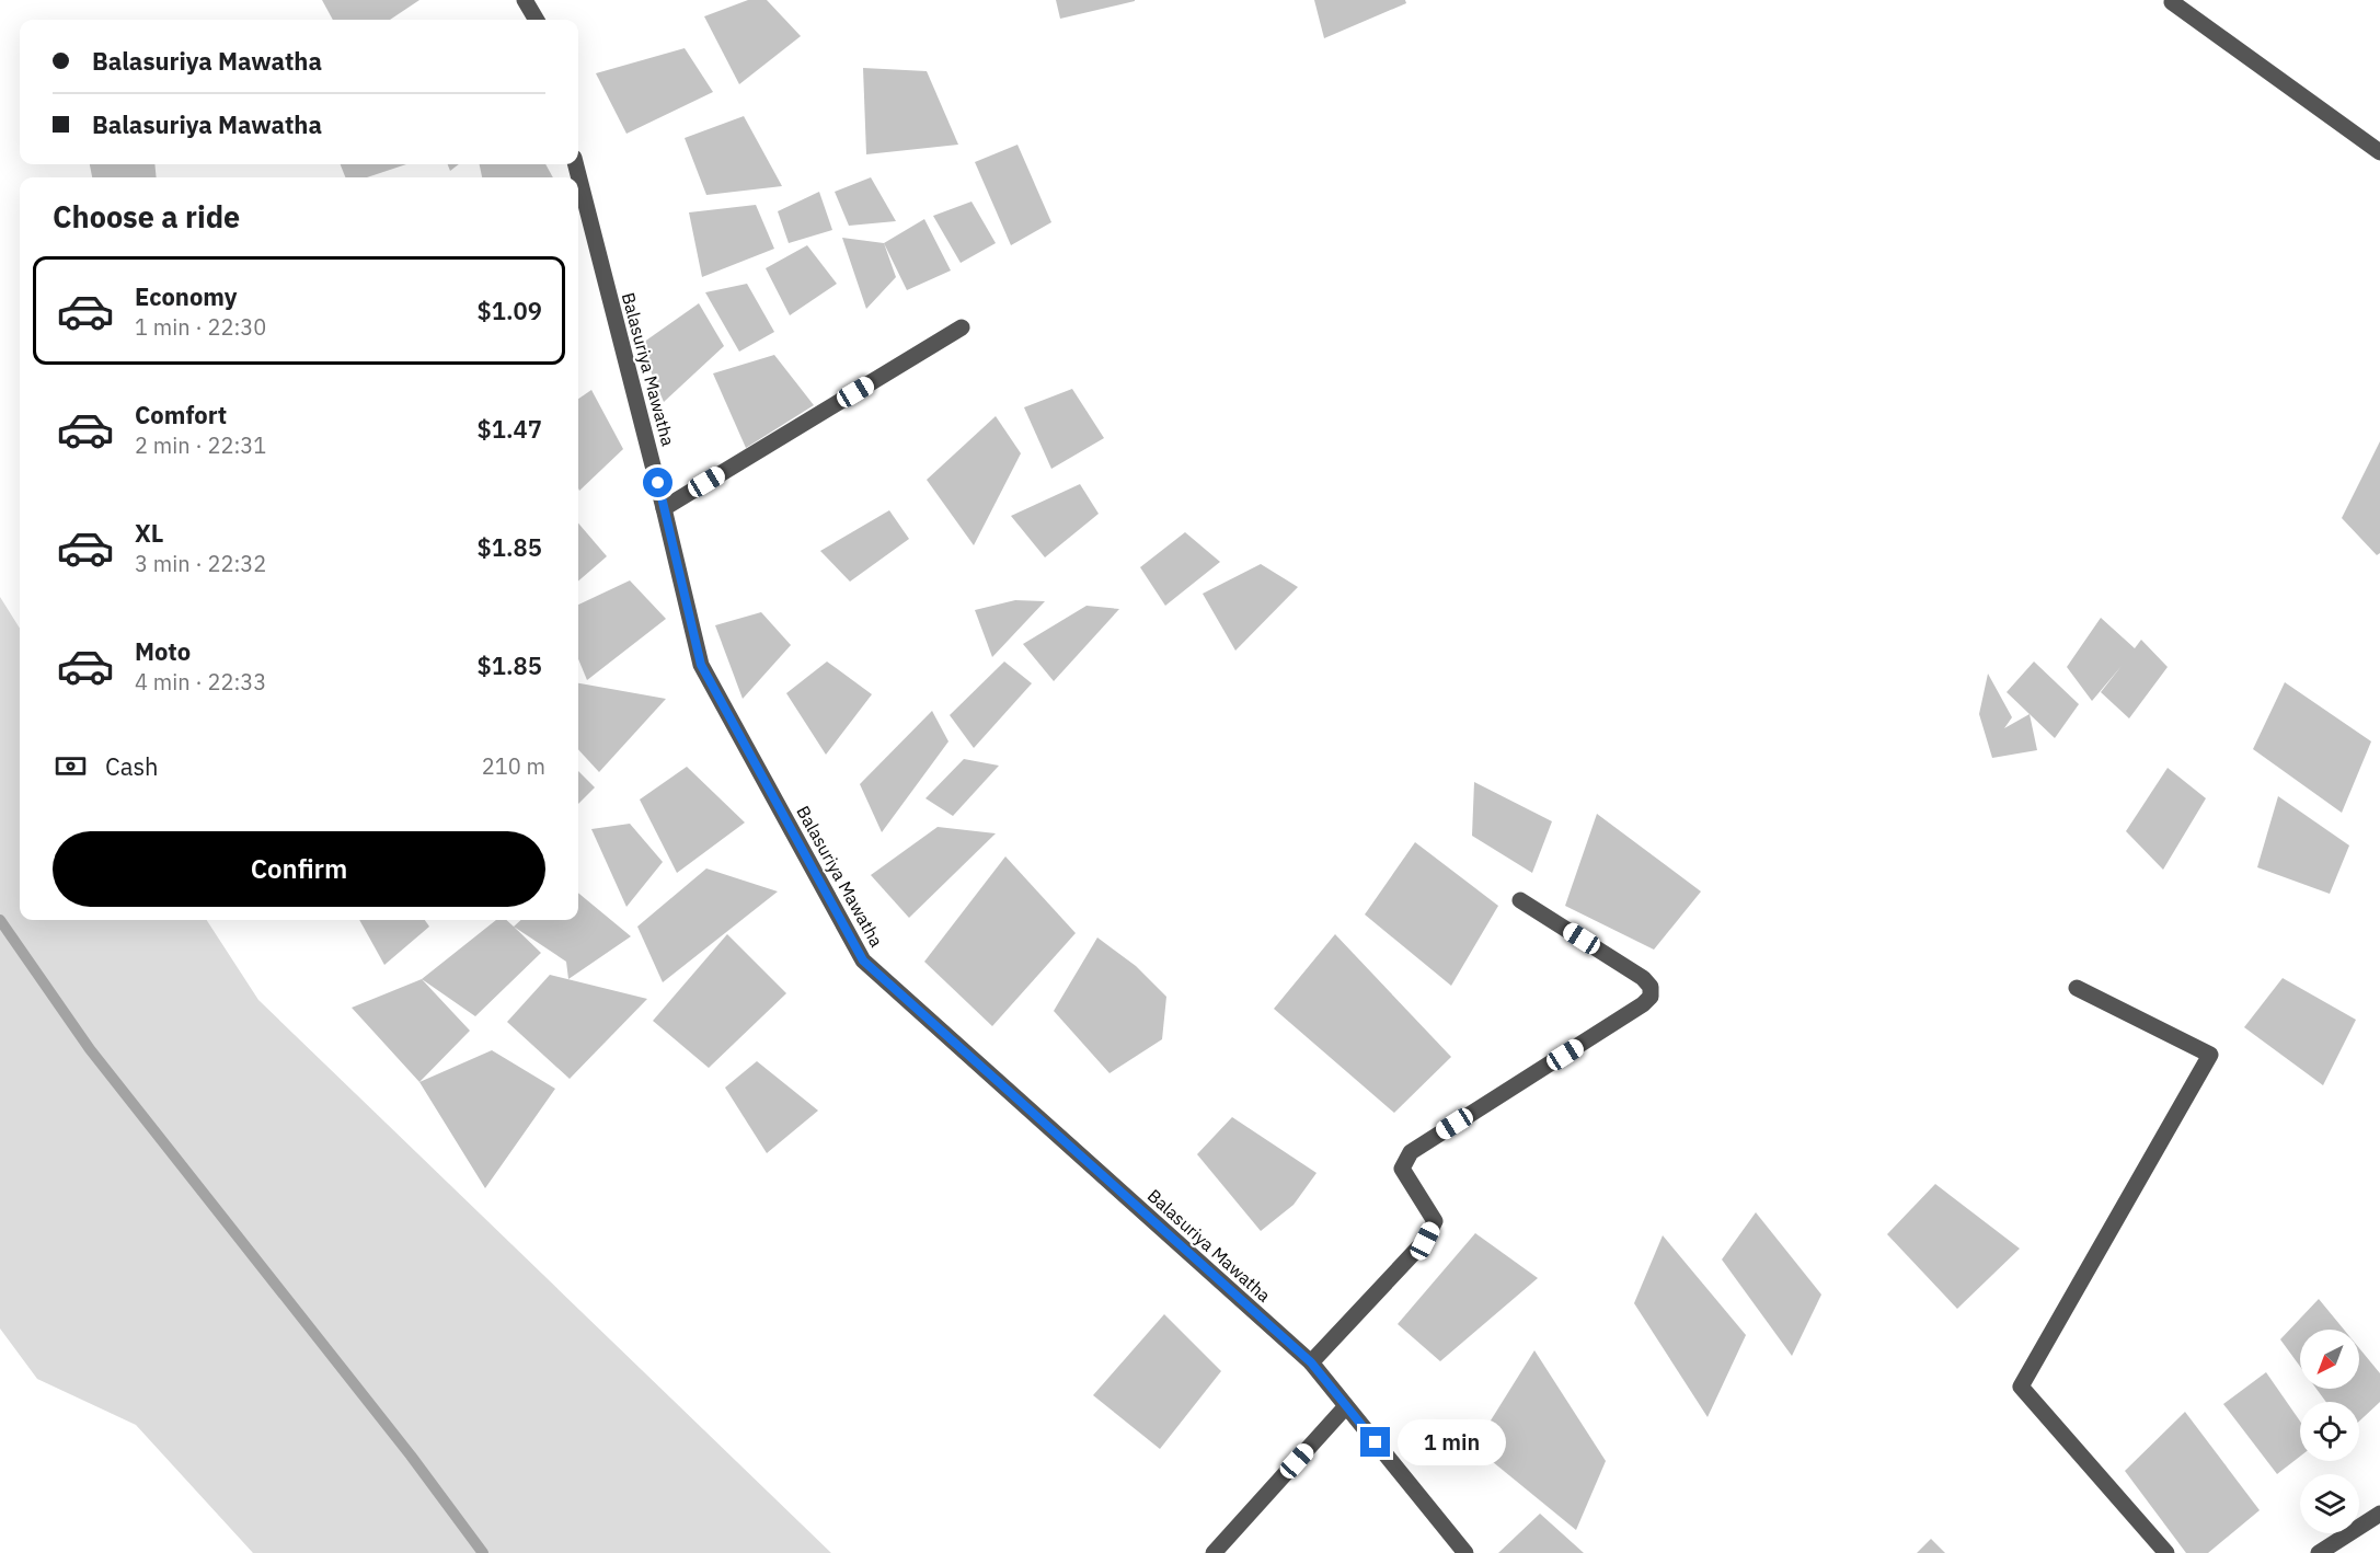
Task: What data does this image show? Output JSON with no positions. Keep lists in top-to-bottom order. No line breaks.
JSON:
{"streets":{"street":["Balasuriya Mawatha"]},"north":"bottom left","page":{"banner":["Balasuriya Mawatha","Balasuriya Mawatha"],"heading":"Choose a ride","list":[{"name":"Economy","note":"1 min · 22:30","value":"$1.09"},{"name":"Comfort","note":"2 min · 22:31","value":"$1.47"},{"name":"XL","note":"3 min · 22:32","value":"$1.85"},{"name":"Moto","note":"4 min · 22:33","value":"$1.85"}],"pay":["Cash","210 m"],"buttons":"Confirm","bubble":"1 min"}}
